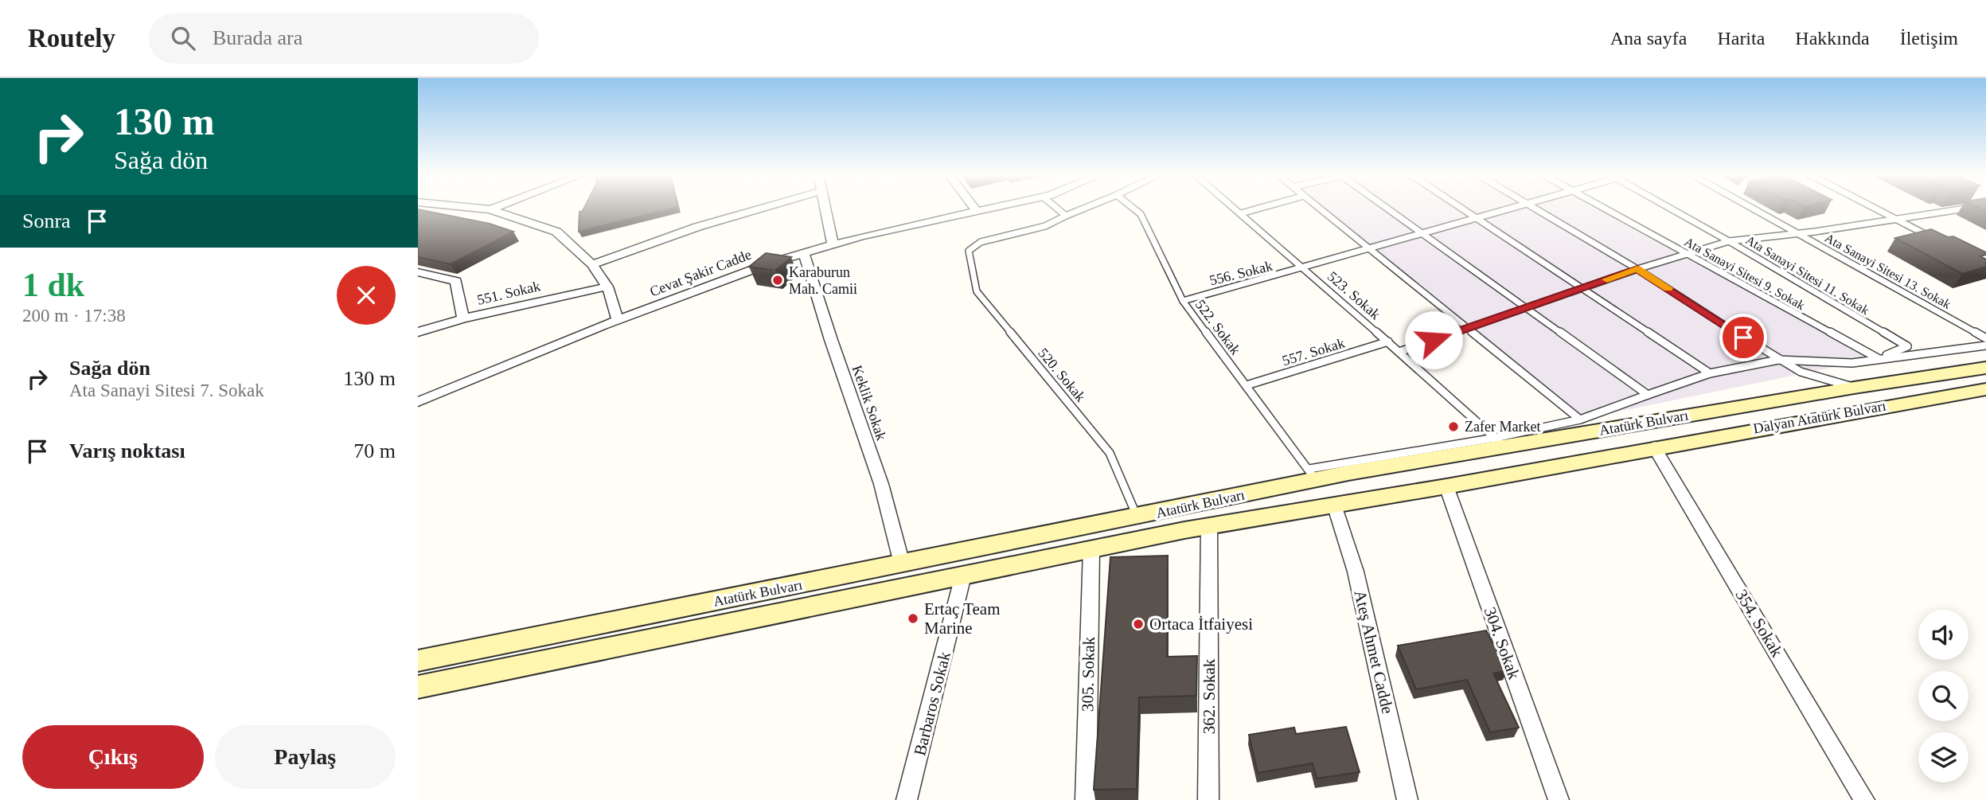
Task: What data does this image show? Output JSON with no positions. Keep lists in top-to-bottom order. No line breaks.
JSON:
{"streets":{"main road":["Dalyan Atatürk Bulvarı","Atatürk Bulvarı"],"street":["Cevat Şakir Cadde","551. Sokak","Keklik Sokak","354. Sokak","304. Sokak","Ateş Ahmet Cadde","305. Sokak","362. Sokak","Barbaros Sokak"],"lane":["Ata Sanayi Sitesi 13. Sokak","556. Sokak","Ata Sanayi Sitesi 9. Sokak","Ata Sanayi Sitesi 11. Sokak","523. Sokak","522. Sokak","557. Sokak","520. Sokak"]},"crossings":[["Cevat Şakir Cadde","Keklik Sokak"],["556. Sokak","523. Sokak"],["556. Sokak","522. Sokak"],["Ata Sanayi Sitesi 9. Sokak","Ata Sanayi Sitesi 11. Sokak"],["523. Sokak","557. Sokak"],["523. Sokak","Atatürk Bulvarı"],["522. Sokak","557. Sokak"],["522. Sokak","Atatürk Bulvarı"],["520. Sokak","Atatürk Bulvarı"],["Keklik Sokak","Atatürk Bulvarı"],["Dalyan Atatürk Bulvarı","Atatürk Bulvarı"],["Dalyan Atatürk Bulvarı","354. Sokak"],["Atatürk Bulvarı","354. Sokak"],["Atatürk Bulvarı","304. Sokak"],["Atatürk Bulvarı","Ateş Ahmet Cadde"],["Atatürk Bulvarı","305. Sokak"],["Atatürk Bulvarı","362. Sokak"],["Atatürk Bulvarı","Barbaros Sokak"]],"places":["Karaburun Mah. Camii","Zafer Market","Ertaç Team Marine","Ortaca İtfaiyesi"],"page":{"header":"Routely","search":"Burada ara","nav":["Ana sayfa","Harita","Hakkında","İletişim"],"turn":["130 m","Sağa dön"],"then":"Sonra","heading":["1 dk","200 m · 17:38"],"list":[{"name":"Sağa dön","note":"Ata Sanayi Sitesi 7. Sokak","value":"130 m"},{"name":"Varış noktası","value":"70 m"}],"buttons":["Çıkış","Paylaş"]}}
